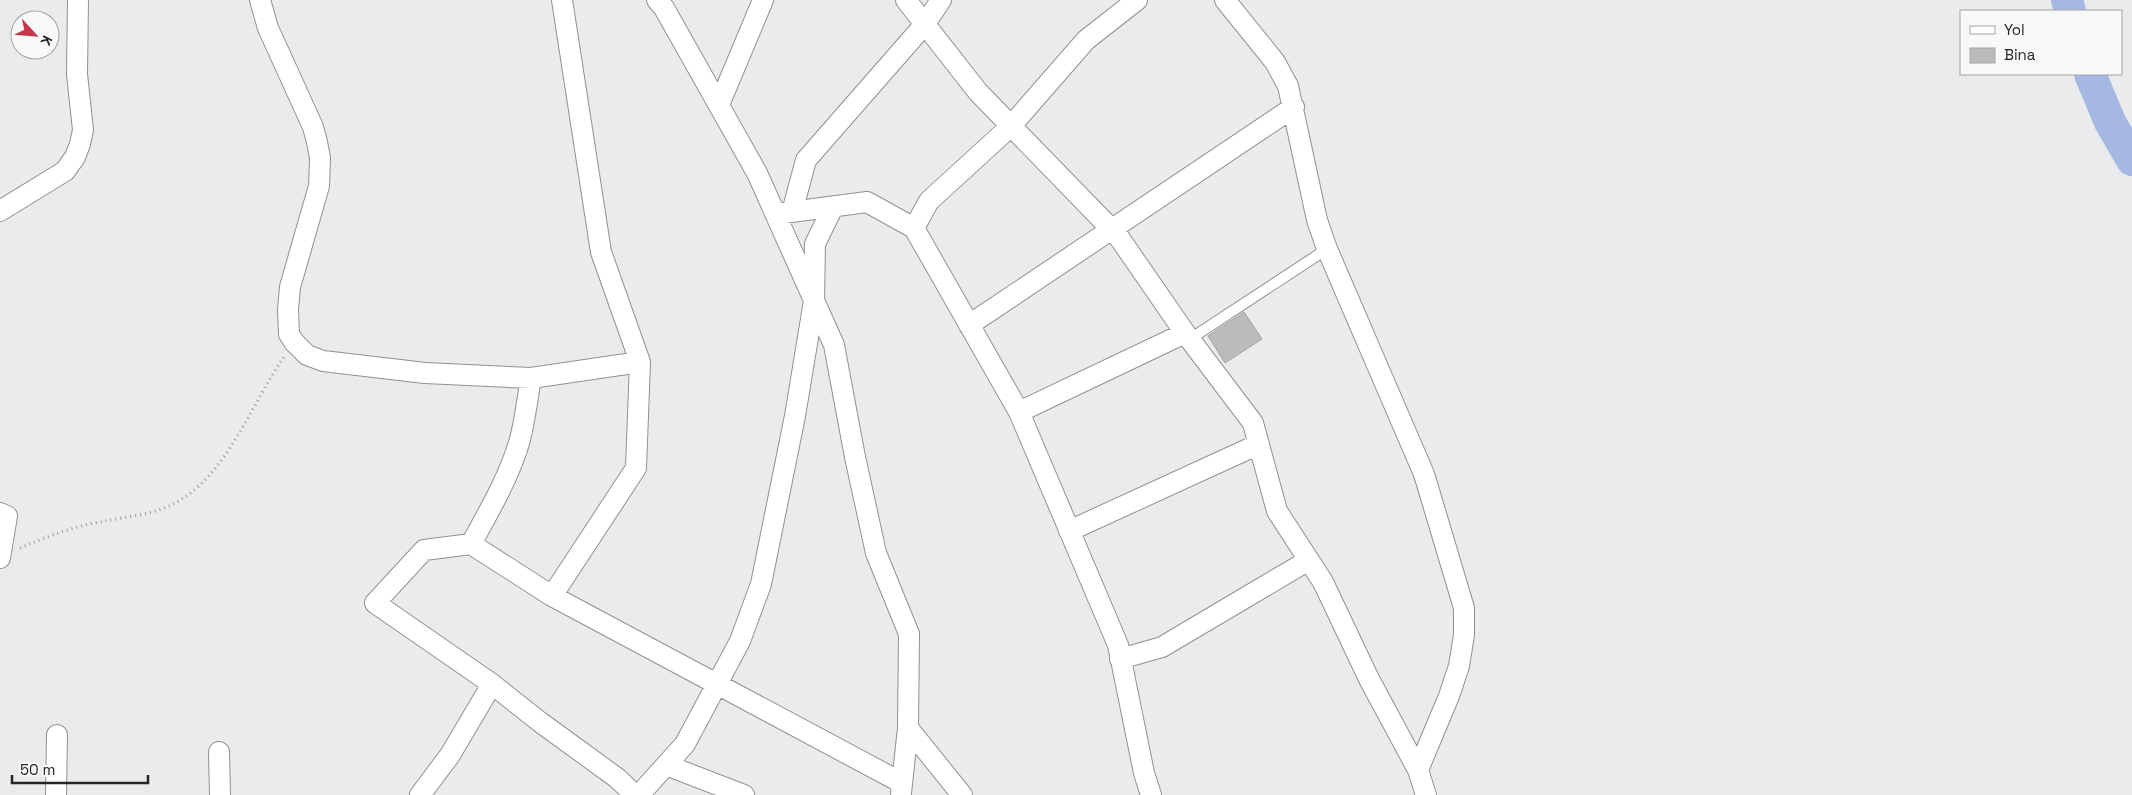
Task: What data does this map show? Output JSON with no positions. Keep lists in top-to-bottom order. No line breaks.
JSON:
{"legend":["Yol","Bina"],"scale_bar":"50 m","north":"bottom right"}
